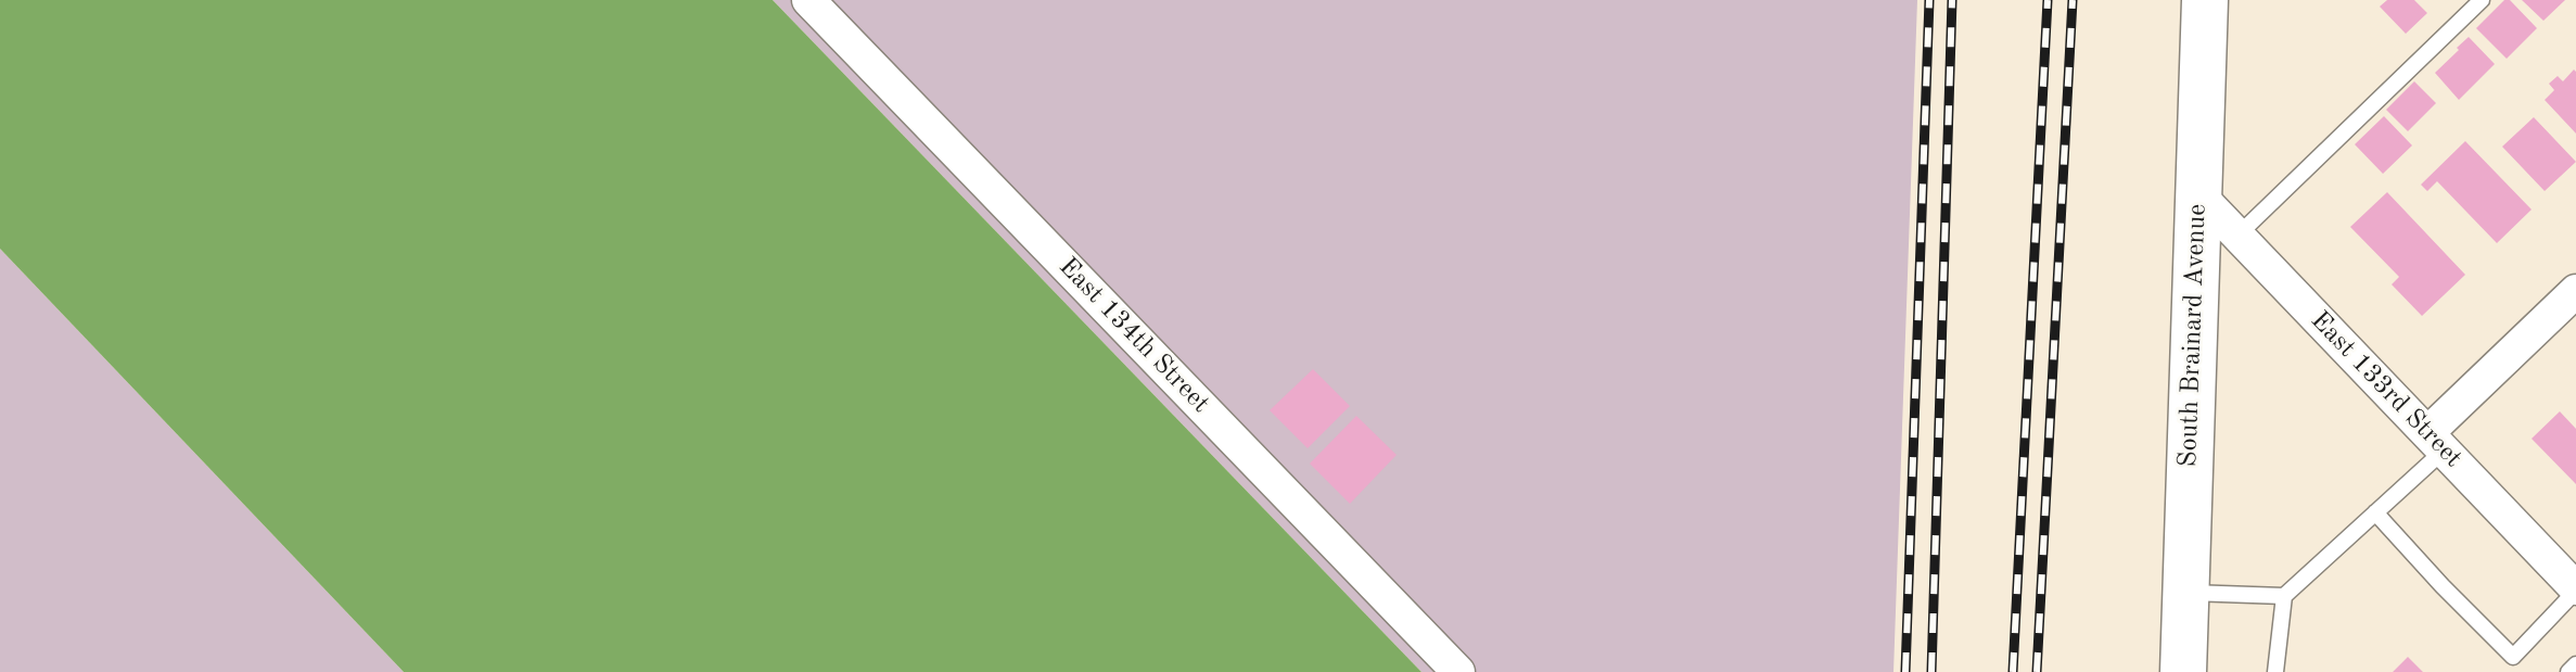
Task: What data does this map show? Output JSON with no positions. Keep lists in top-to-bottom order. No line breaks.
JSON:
{"streets":{"main road":["South Brainard Avenue"],"street":["East 134th Street","East 133rd Street"]},"crossings":[["South Brainard Avenue","East 133rd Street"]]}
